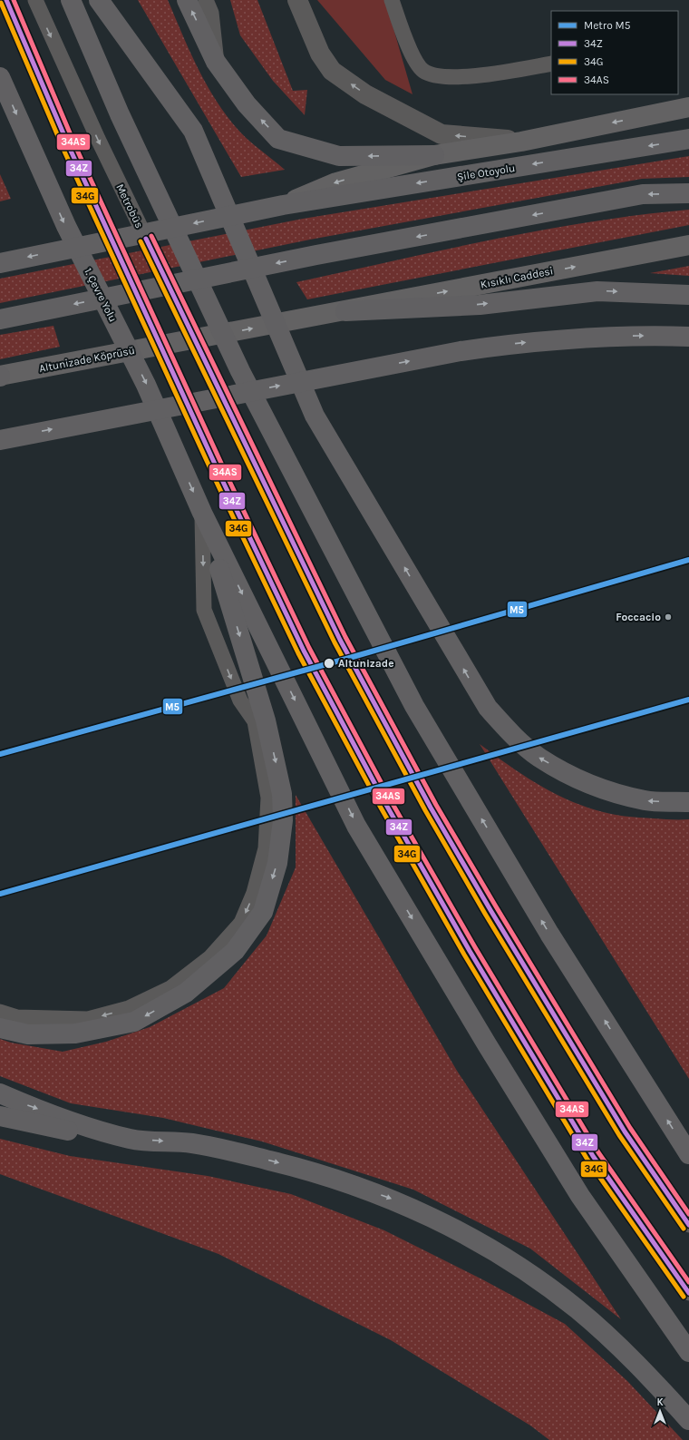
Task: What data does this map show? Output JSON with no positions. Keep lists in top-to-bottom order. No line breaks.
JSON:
{"streets":{"highway":["Şile Otoyolu","1. Çevre Yolu"],"main road":["Kısıklı Caddesi","Altunizade Köprüsü"],"lane":["Metrobüs"]},"crossings":[["Kısıklı Caddesi","Altunizade Köprüsü"]],"one_way":["Altunizade Köprüsü"],"places":["Foccacio","Altunizade"],"lines":["transit line 34Z","transit line 34AS","transit line 34G","metro line M5"],"legend":["Metro M5","34Z","34G","34AS"],"north":"top"}
